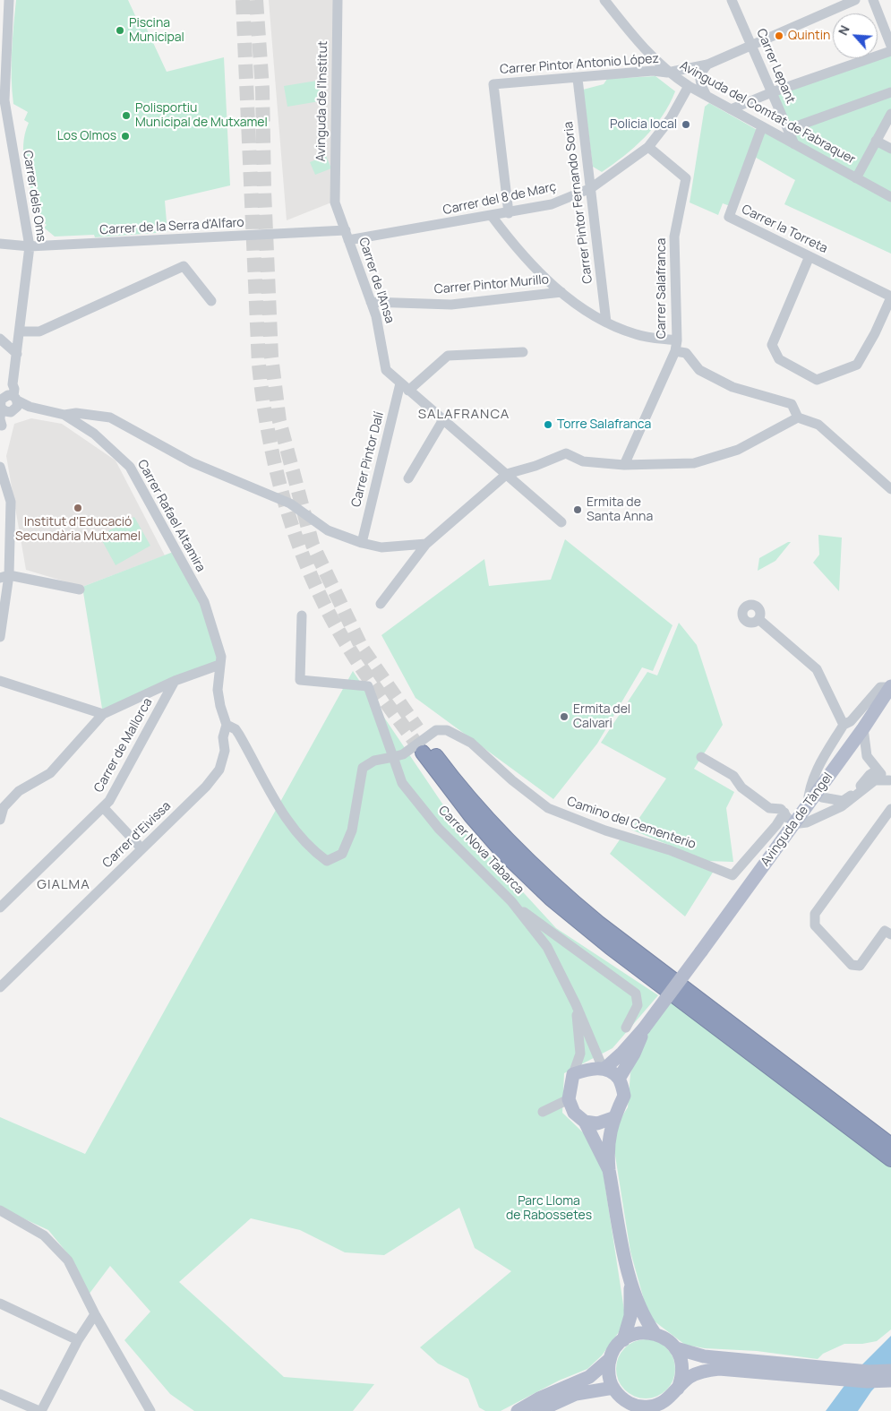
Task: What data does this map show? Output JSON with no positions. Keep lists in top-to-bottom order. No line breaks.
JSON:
{"streets":{"main road":["Avinguda de Tàngel"],"street":["Carrer Pintor Antonio López","Carrer Lepant","Avinguda de l'Institut","Avinguda del Comtat de Fabraquer","Carrer dels Oms","Carrer del 8 de Març","Carrer Pintor Fernando Soria","Carrer de la Serra d'Alfaro","Carrer la Torreta","Carrer de l'Ansa","Carrer Pintor Murillo","Carrer Salafranca","Carrer Pintor Dalí","Carrer Rafael Altamira","Carrer de Mallorca","Camino del Cementerio","Carrer d'Eivissa","Carrer Nova Tabarca"]},"crossings":[["Carrer Pintor Antonio López","Carrer Lepant"],["Carrer Pintor Antonio López","Avinguda del Comtat de Fabraquer"],["Carrer Pintor Antonio López","Carrer del 8 de Març"],["Carrer Pintor Antonio López","Carrer Pintor Fernando Soria"],["Carrer Lepant","Avinguda del Comtat de Fabraquer"],["Avinguda de l'Institut","Carrer de l'Ansa"],["Avinguda del Comtat de Fabraquer","Carrer del 8 de Març"],["Avinguda del Comtat de Fabraquer","Carrer la Torreta"],["Carrer dels Oms","Carrer de la Serra d'Alfaro"],["Carrer dels Oms","Carrer Rafael Altamira"],["Carrer del 8 de Març","Carrer Pintor Fernando Soria"],["Carrer del 8 de Març","Carrer de la Serra d'Alfaro"],["Carrer del 8 de Març","Carrer de l'Ansa"],["Carrer del 8 de Març","Carrer Salafranca"],["Carrer de la Serra d'Alfaro","Carrer de l'Ansa"],["Carrer de l'Ansa","Carrer Pintor Murillo"],["Carrer de l'Ansa","Carrer Pintor Dalí"],["Camino del Cementerio","Carrer Nova Tabarca"]],"districts":["SALAFRANCA","GIALMA"],"parks":["Parc Lloma de Rabossetes"],"places":["Piscina Municipal","Quintin","Polisportiu Municipal de Mutxamel","Policia local","Los Olmos","Torre Salafranca","Institut d'Educació Secundària Mutxamel","Ermita de Santa Anna","Ermita del Calvari"],"north":"top left"}
